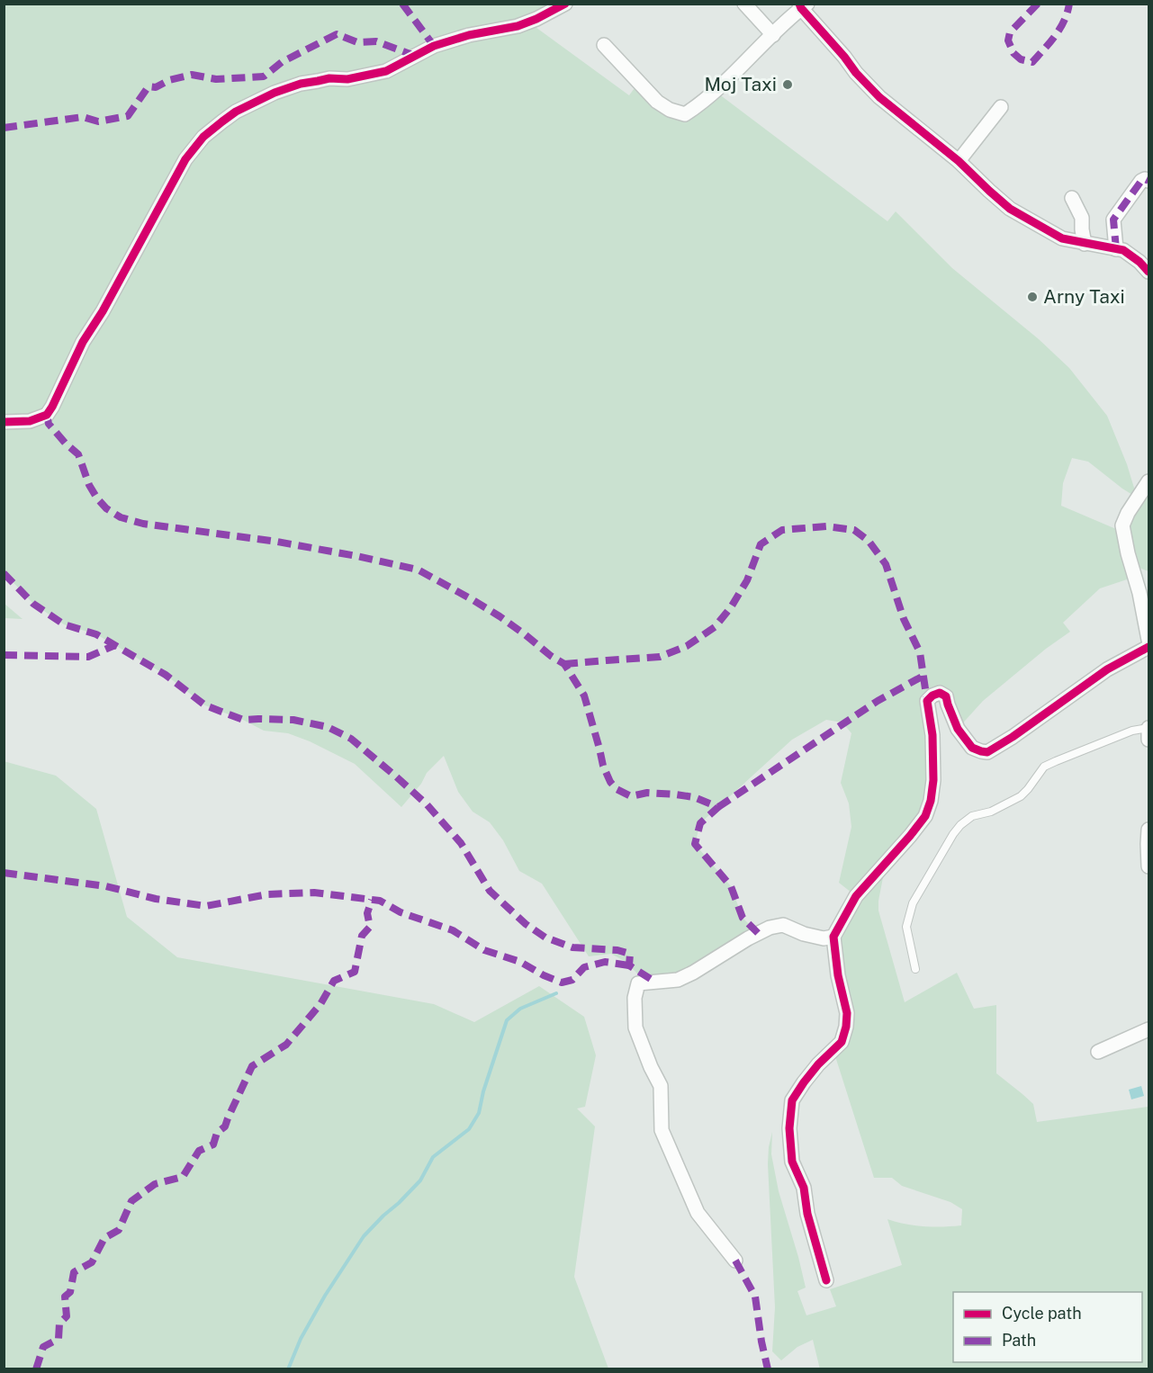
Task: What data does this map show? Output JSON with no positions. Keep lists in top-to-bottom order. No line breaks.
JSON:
{"places":["Moj Taxi","Arny Taxi"],"legend":["Cycle path","Path"]}
